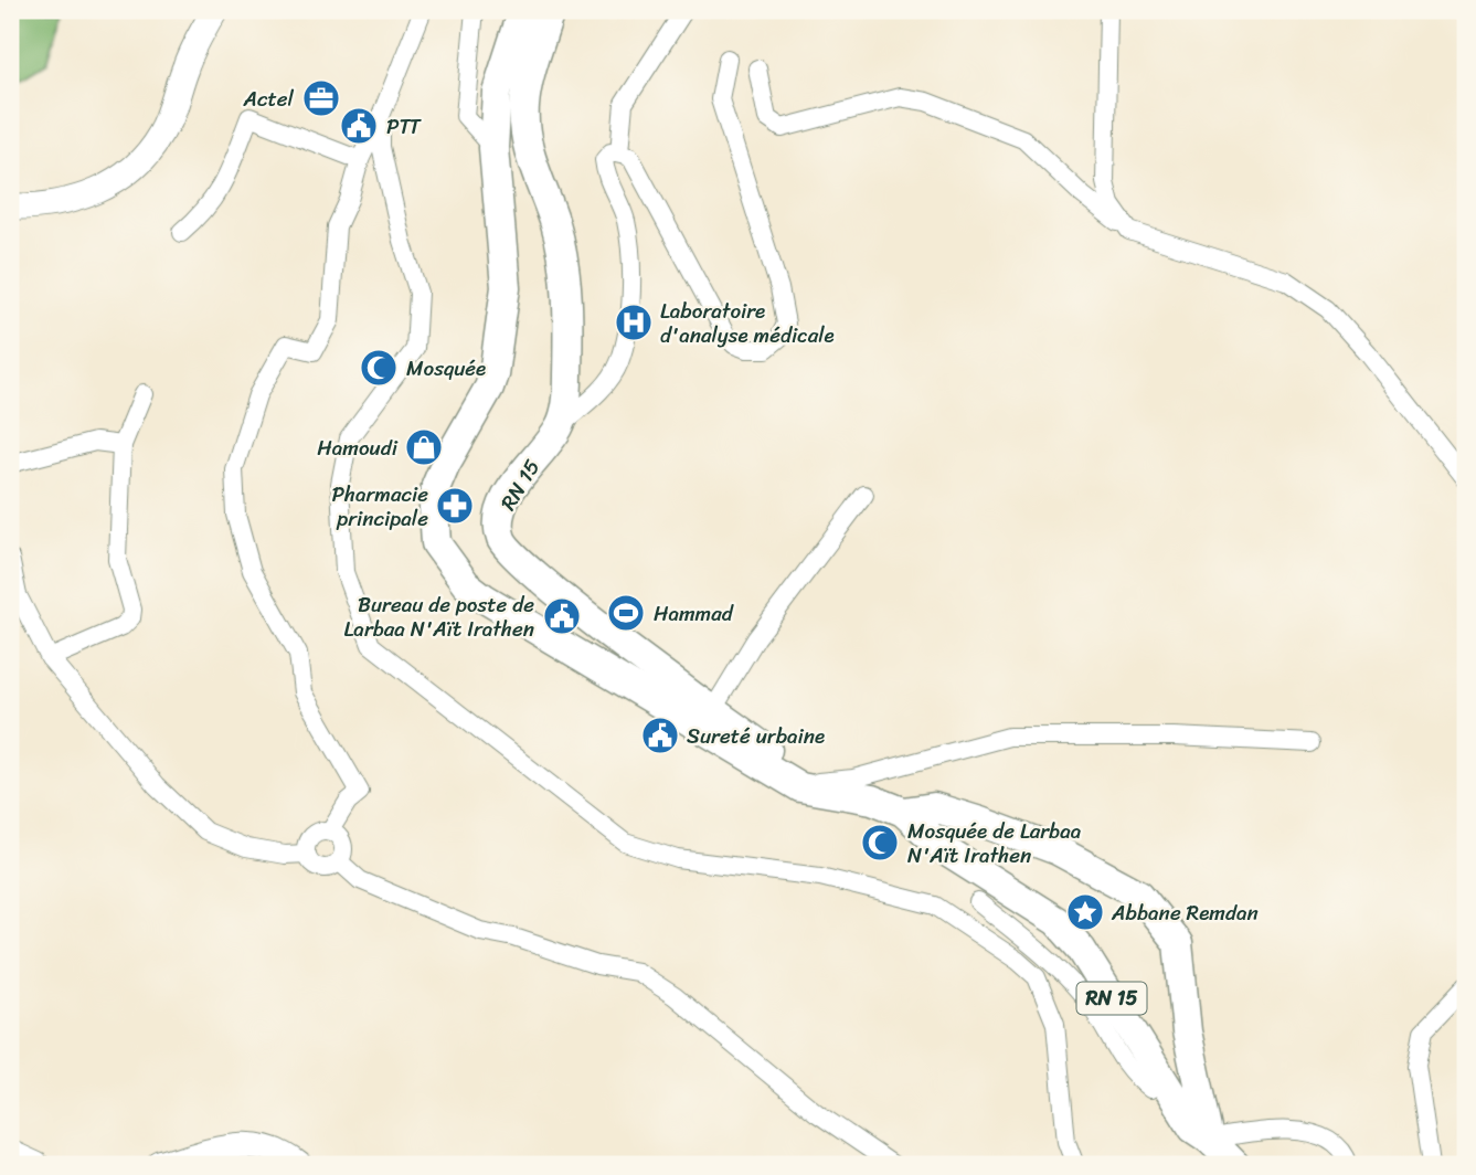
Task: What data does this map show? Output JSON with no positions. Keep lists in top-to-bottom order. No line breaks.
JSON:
{"streets":{"main road":["RN 15"]},"places":{"office":["Actel"],"public building":["PTT","Bureau de poste de Larbaa N'Aït Irathen","Sureté urbaine"],"hospital":["Laboratoire d'analyse médicale"],"mosque":["Mosquée","Mosquée de Larbaa N'Aït Irathen"],"shop":["Hamoudi"],"pharmacy":["Pharmacie principale"],"sports":["Hammad"],"place":["Abbane Remdan"]}}
